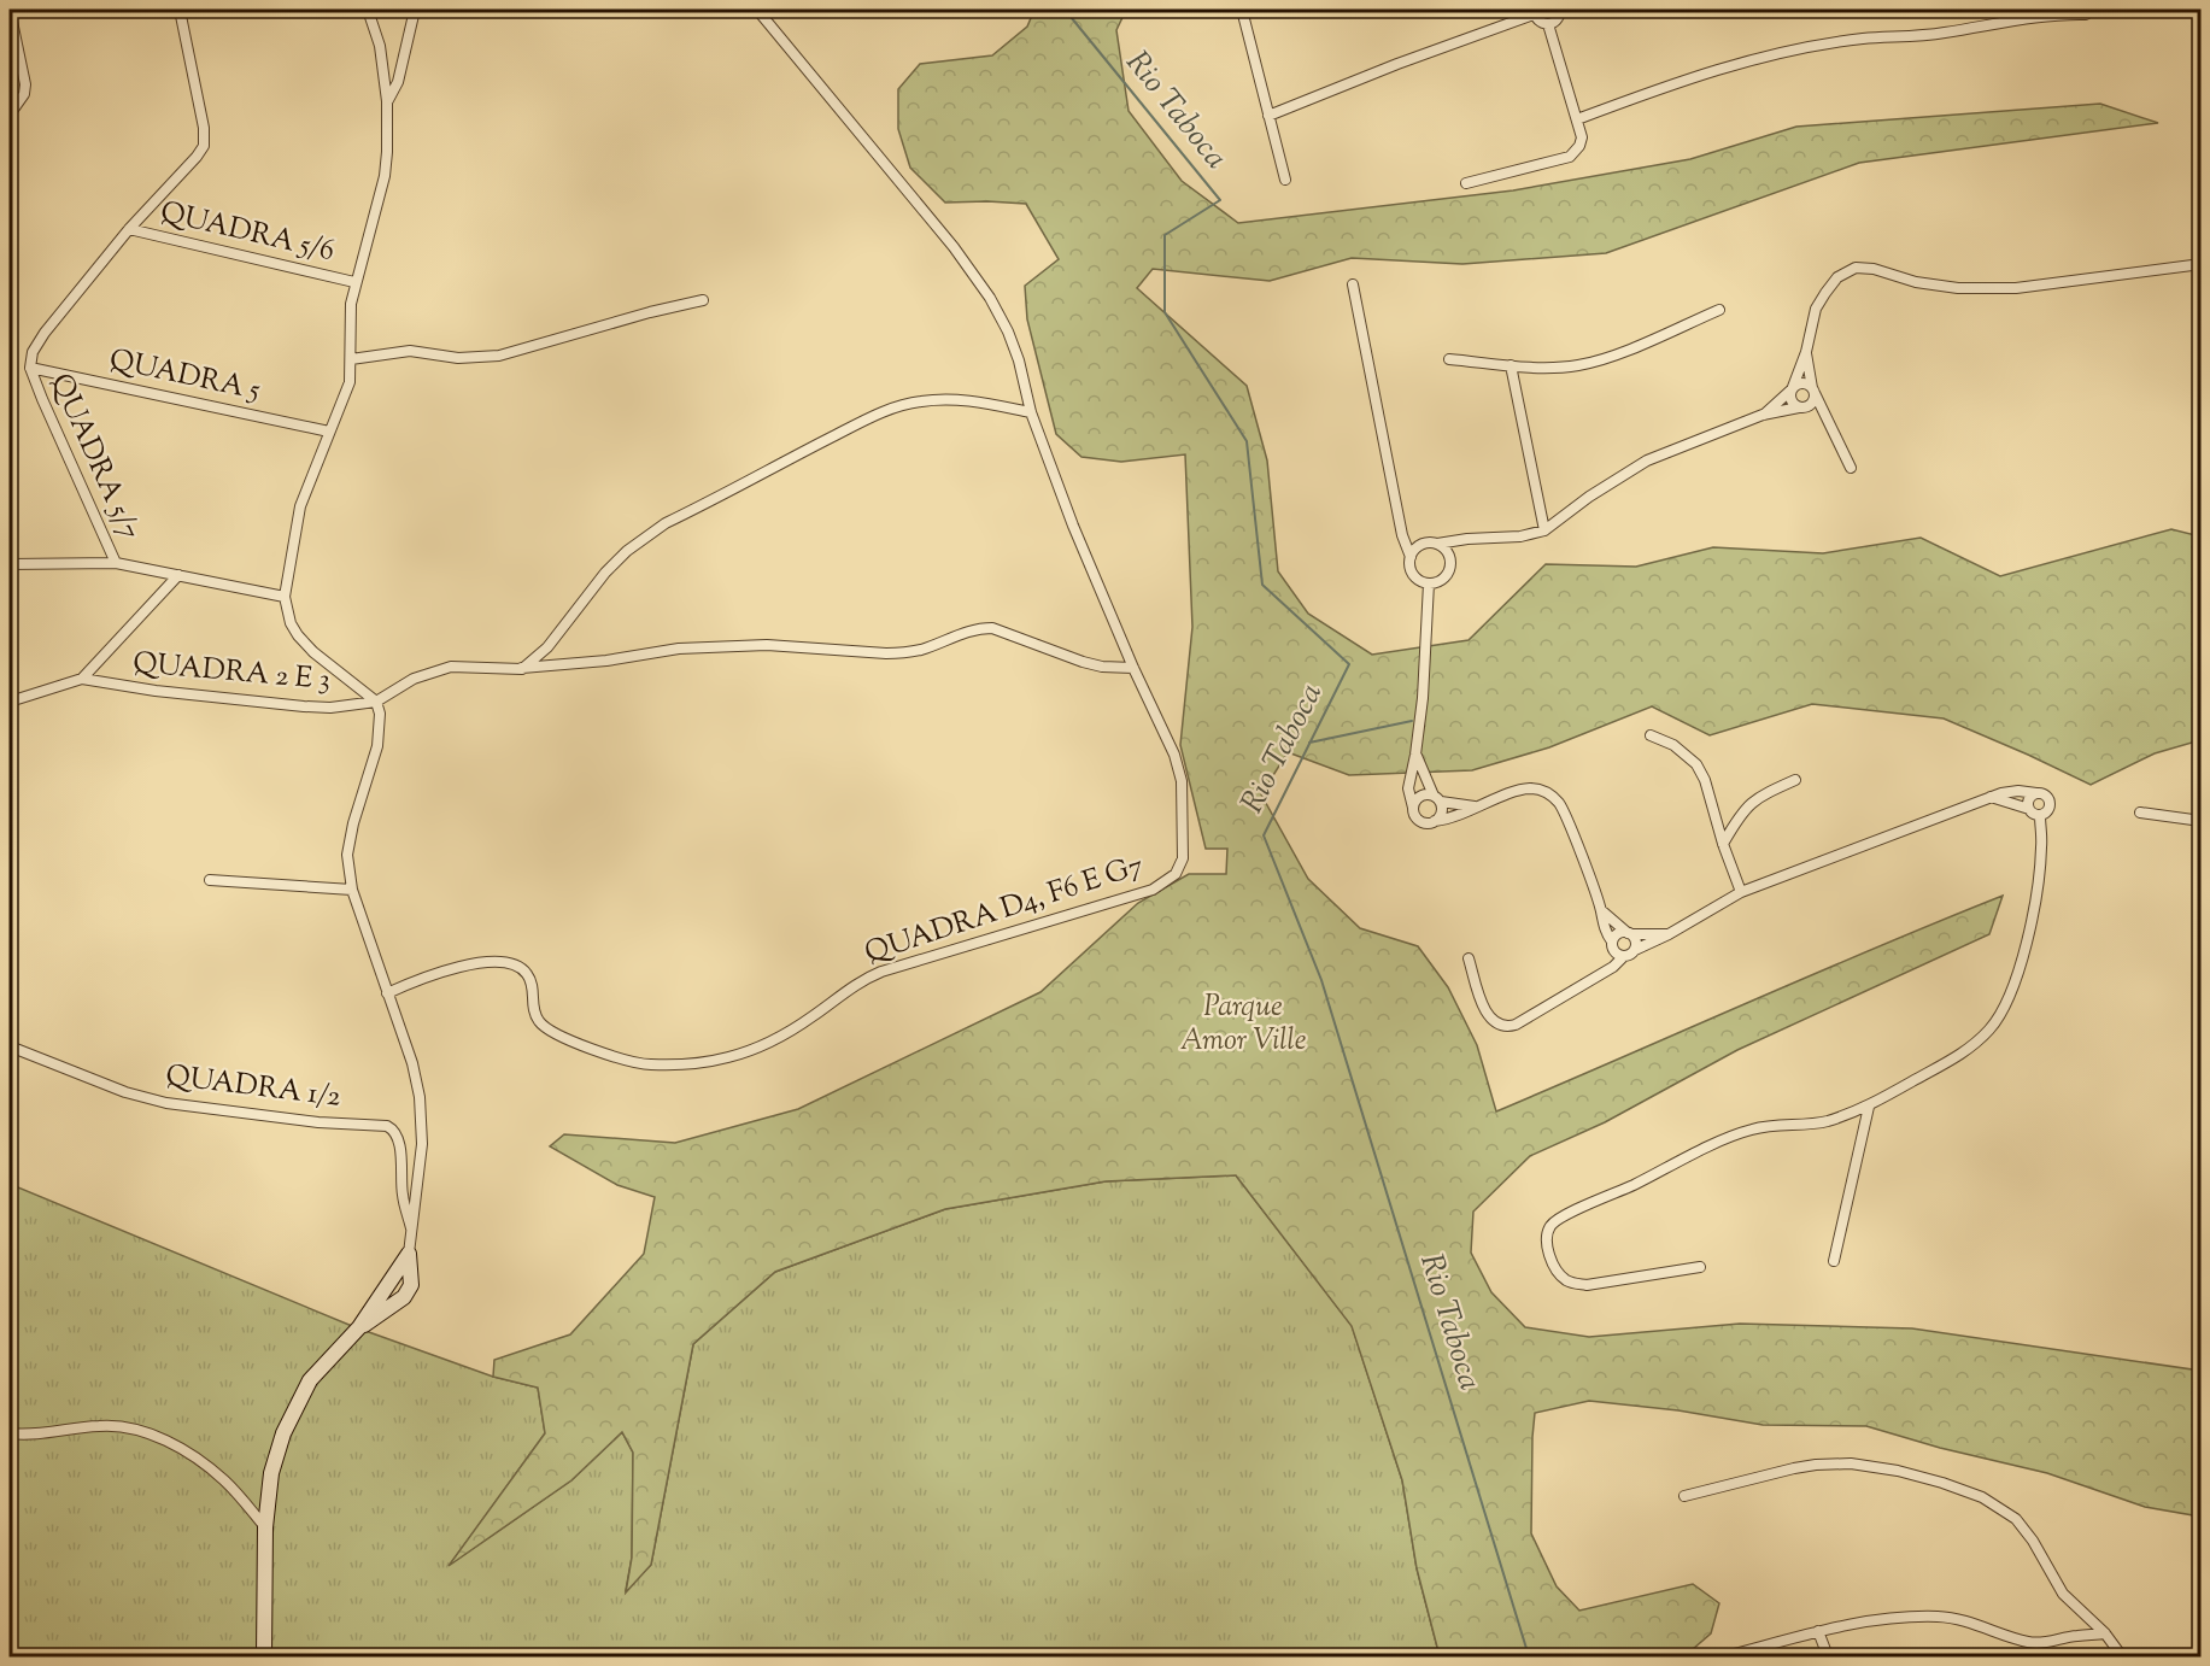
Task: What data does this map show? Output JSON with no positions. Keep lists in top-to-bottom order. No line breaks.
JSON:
{"streets":{"street":["QUADRA 5/6","QUADRA 5","QUADRA 5/7","QUADRA 2 E 3","QUADRA D4, F6 E G7","QUADRA 1/2"]},"crossings":[["QUADRA 5/6","QUADRA 5/7"],["QUADRA 5","QUADRA 5/7"]],"water":["Rio Taboca"],"parks":["Parque Amor Ville"]}
